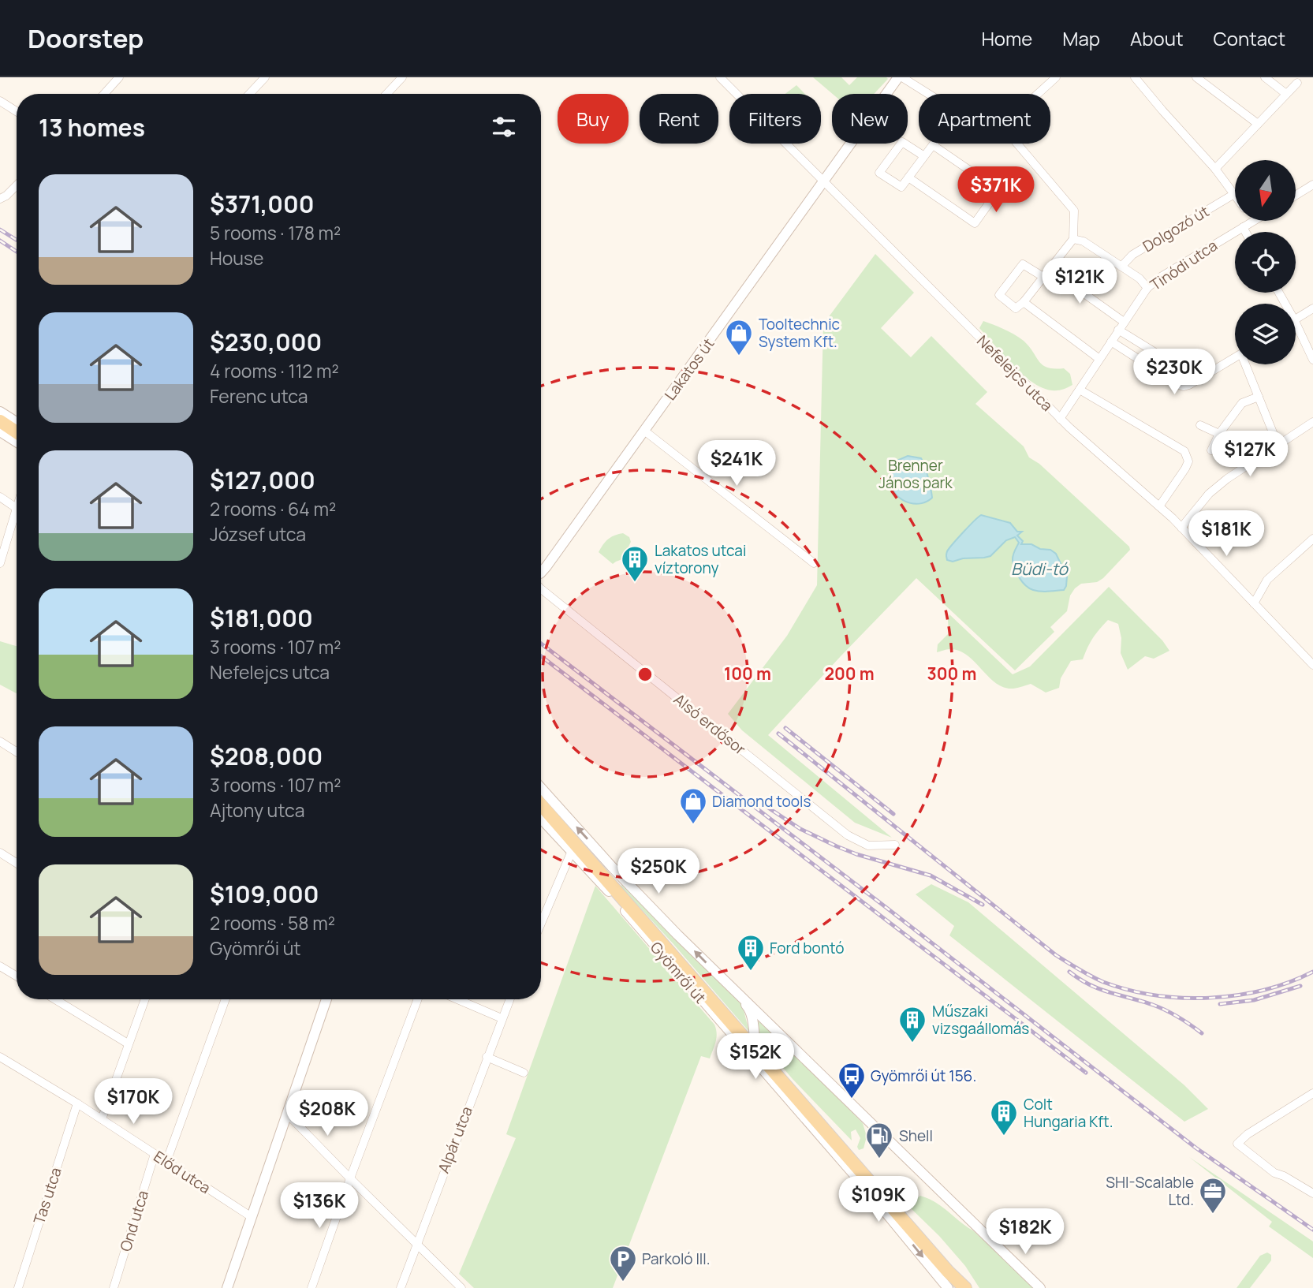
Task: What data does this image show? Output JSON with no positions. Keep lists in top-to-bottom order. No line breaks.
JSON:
{"streets":{"street":["Dolgozó út","Tinódi utca","Lakatos út","Nefelejcs utca","Alsó erdősor","Gyömrői út","Alpár utca","Előd utca","Tas utca","Ond utca"]},"crossings":[["Tinódi utca","Nefelejcs utca"],["Lakatos út","Nefelejcs utca"],["Előd utca","Tas utca"],["Előd utca","Ond utca"]],"water":["Büdi-tó"],"parks":["Brenner János park"],"places":{"shop":["Tooltechnic System Kft.","Diamond tools"],"building":["Lakatos utcai víztorony","Ford bontó","Műszaki vizsgaállomás","Colt Hungaria Kft."],"bus stop":["Gyömrői út 156."],"fuel station":["Shell"],"office":["SHI-Scalable Ltd."],"parking":["Parkoló III."]},"north":"bottom","page":{"header":"Doorstep","nav":["Home","Map","About","Contact"],"chip":["Buy","Rent","Filters","New","Apartment"],"heading":"13 homes","list":[{"name":"$371,000","note":"5 rooms · 178 m² · House"},{"name":"$230,000","note":"4 rooms · 112 m² · Ferenc utca"},{"name":"$127,000","note":"2 rooms · 64 m² · József utca"},{"name":"$181,000","note":"3 rooms · 107 m² · Nefelejcs utca"},{"name":"$208,000","note":"3 rooms · 107 m² · Ajtony utca"},{"name":"$109,000","note":"2 rooms · 58 m² · Gyömrői út"}],"price":["$371K","$121K","$230K","$127K","$241K","$181K","$250K","$152K","$170K","$208K","$109K","$136K","$182K"]},"rings":["100 m","200 m","300 m"]}
